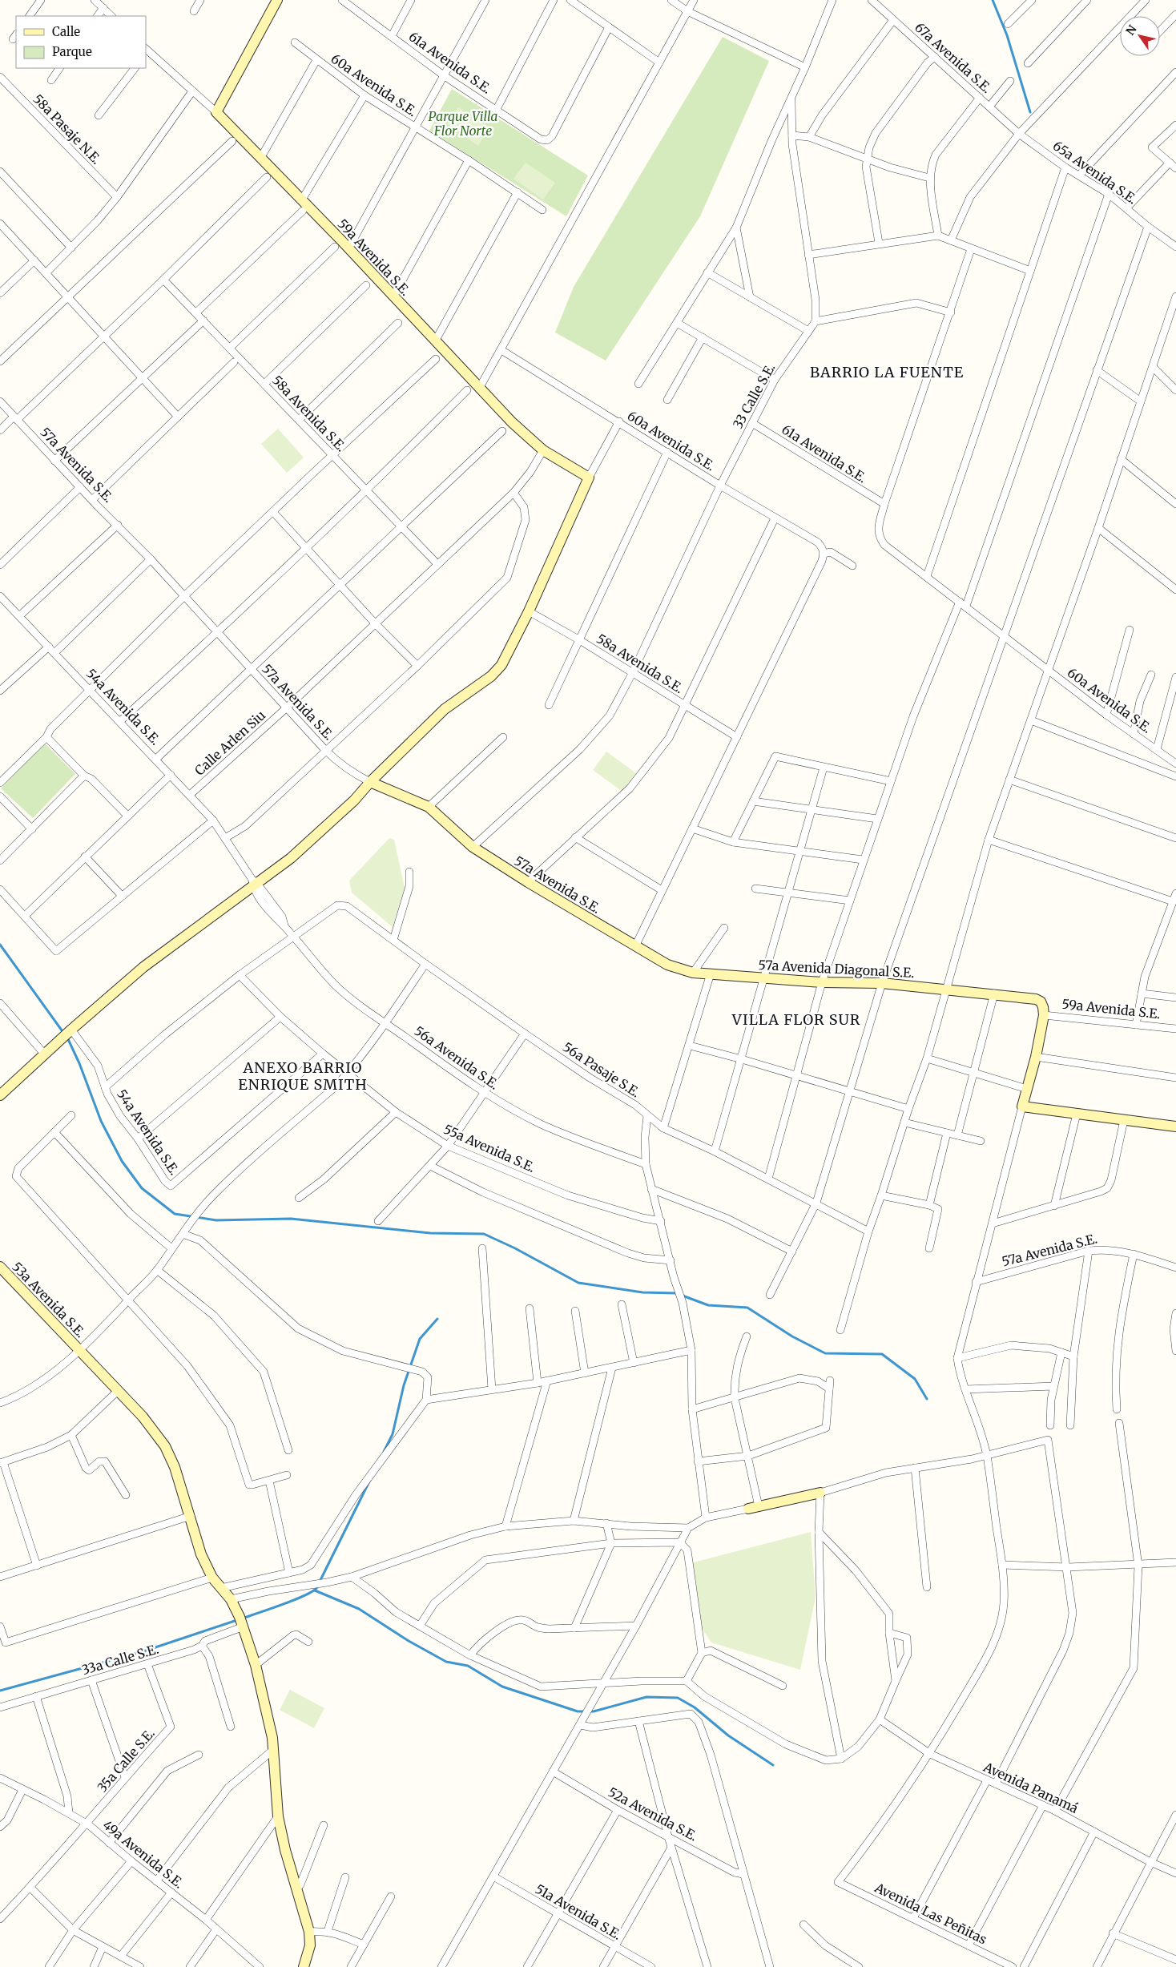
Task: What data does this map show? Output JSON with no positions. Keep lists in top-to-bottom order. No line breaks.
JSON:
{"streets":{"street":["67a Avenida S.E.","61a Avenida S.E.","60a Avenida S.E.","58a Pasaje N.E.","65a Avenida S.E.","59a Avenida S.E.","33 Calle S.E.","58a Avenida S.E.","57a Avenida S.E.","54a Avenida S.E.","Calle Arlen Siu","57a Avenida Diagonal S.E.","56a Avenida S.E.","56a Pasaje S.E.","55a Avenida S.E.","53a Avenida S.E.","33a Calle S.E.","35a Calle S.E.","Avenida Panamá","52a Avenida S.E.","49a Avenida S.E.","51a Avenida S.E.","Avenida Las Peñitas"]},"crossings":[["67a Avenida S.E.","65a Avenida S.E."],["61a Avenida S.E.","60a Avenida S.E."],["61a Avenida S.E.","33 Calle S.E."],["60a Avenida S.E.","33 Calle S.E."],["59a Avenida S.E.","Calle Arlen Siu"],["59a Avenida S.E.","57a Avenida Diagonal S.E."],["33 Calle S.E.","58a Avenida S.E."],["33 Calle S.E.","57a Avenida S.E."],["58a Avenida S.E.","Calle Arlen Siu"],["57a Avenida S.E.","Calle Arlen Siu"],["57a Avenida S.E.","57a Avenida Diagonal S.E."],["54a Avenida S.E.","Calle Arlen Siu"],["54a Avenida S.E.","56a Avenida S.E."],["54a Avenida S.E.","55a Avenida S.E."],["56a Avenida S.E.","56a Pasaje S.E."],["53a Avenida S.E.","33a Calle S.E."],["33a Calle S.E.","35a Calle S.E."],["35a Calle S.E.","49a Avenida S.E."],["Avenida Panamá","Avenida Las Peñitas"]],"districts":["BARRIO LA FUENTE","VILLA FLOR SUR","ANEXO BARRIO ENRIQUE SMITH"],"parks":["Parque Villa Flor Norte"],"legend":["Calle","Parque"],"north":"top left"}
